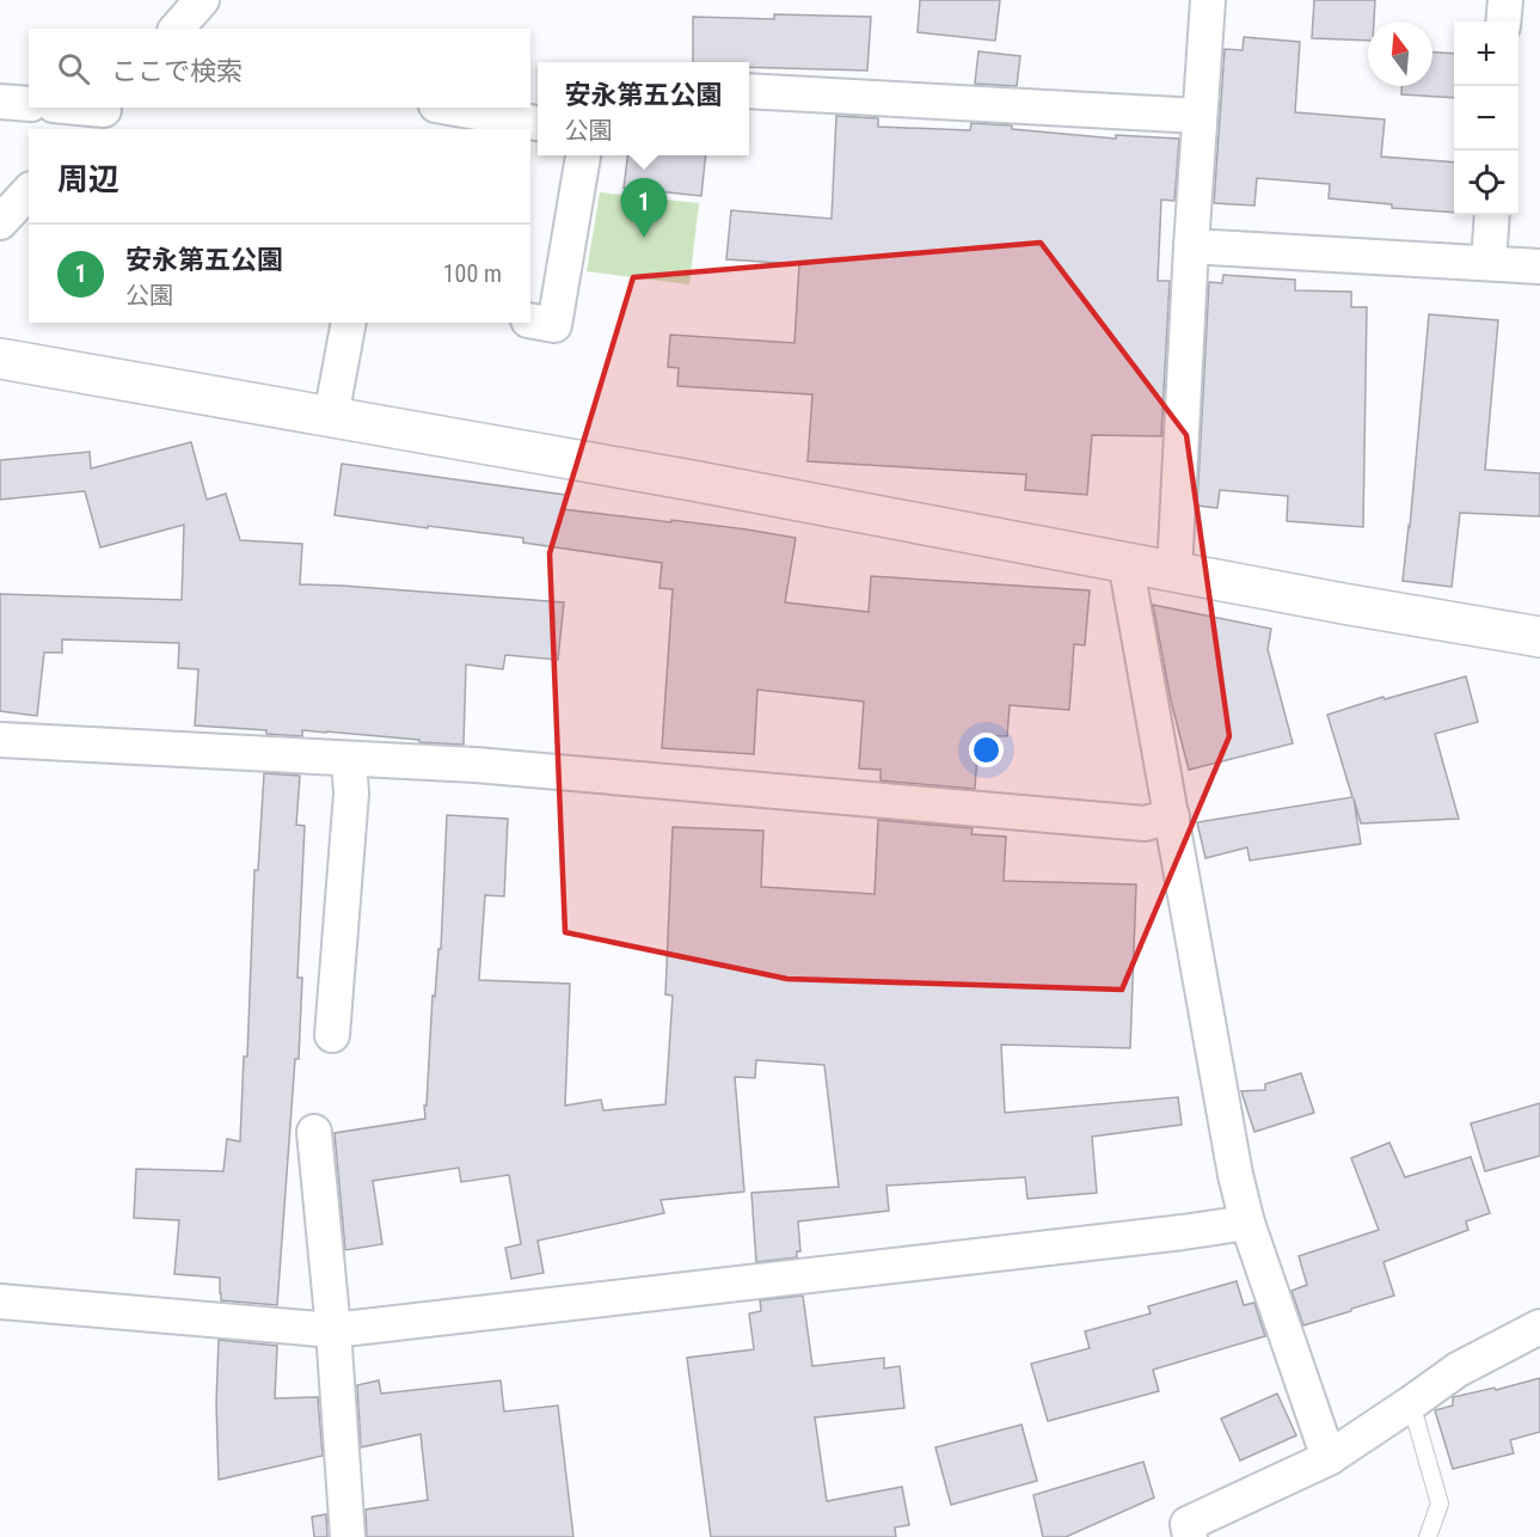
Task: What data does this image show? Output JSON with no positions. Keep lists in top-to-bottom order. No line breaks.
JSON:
{"north":"top","page":{"map_buttons":["+","−"],"search":"ここで検索","popup":["安永第五公園","公園"],"heading":"周辺","pins":"1","list":[{"mark":"1","name":"安永第五公園","note":"公園","value":"100 m"}]}}
